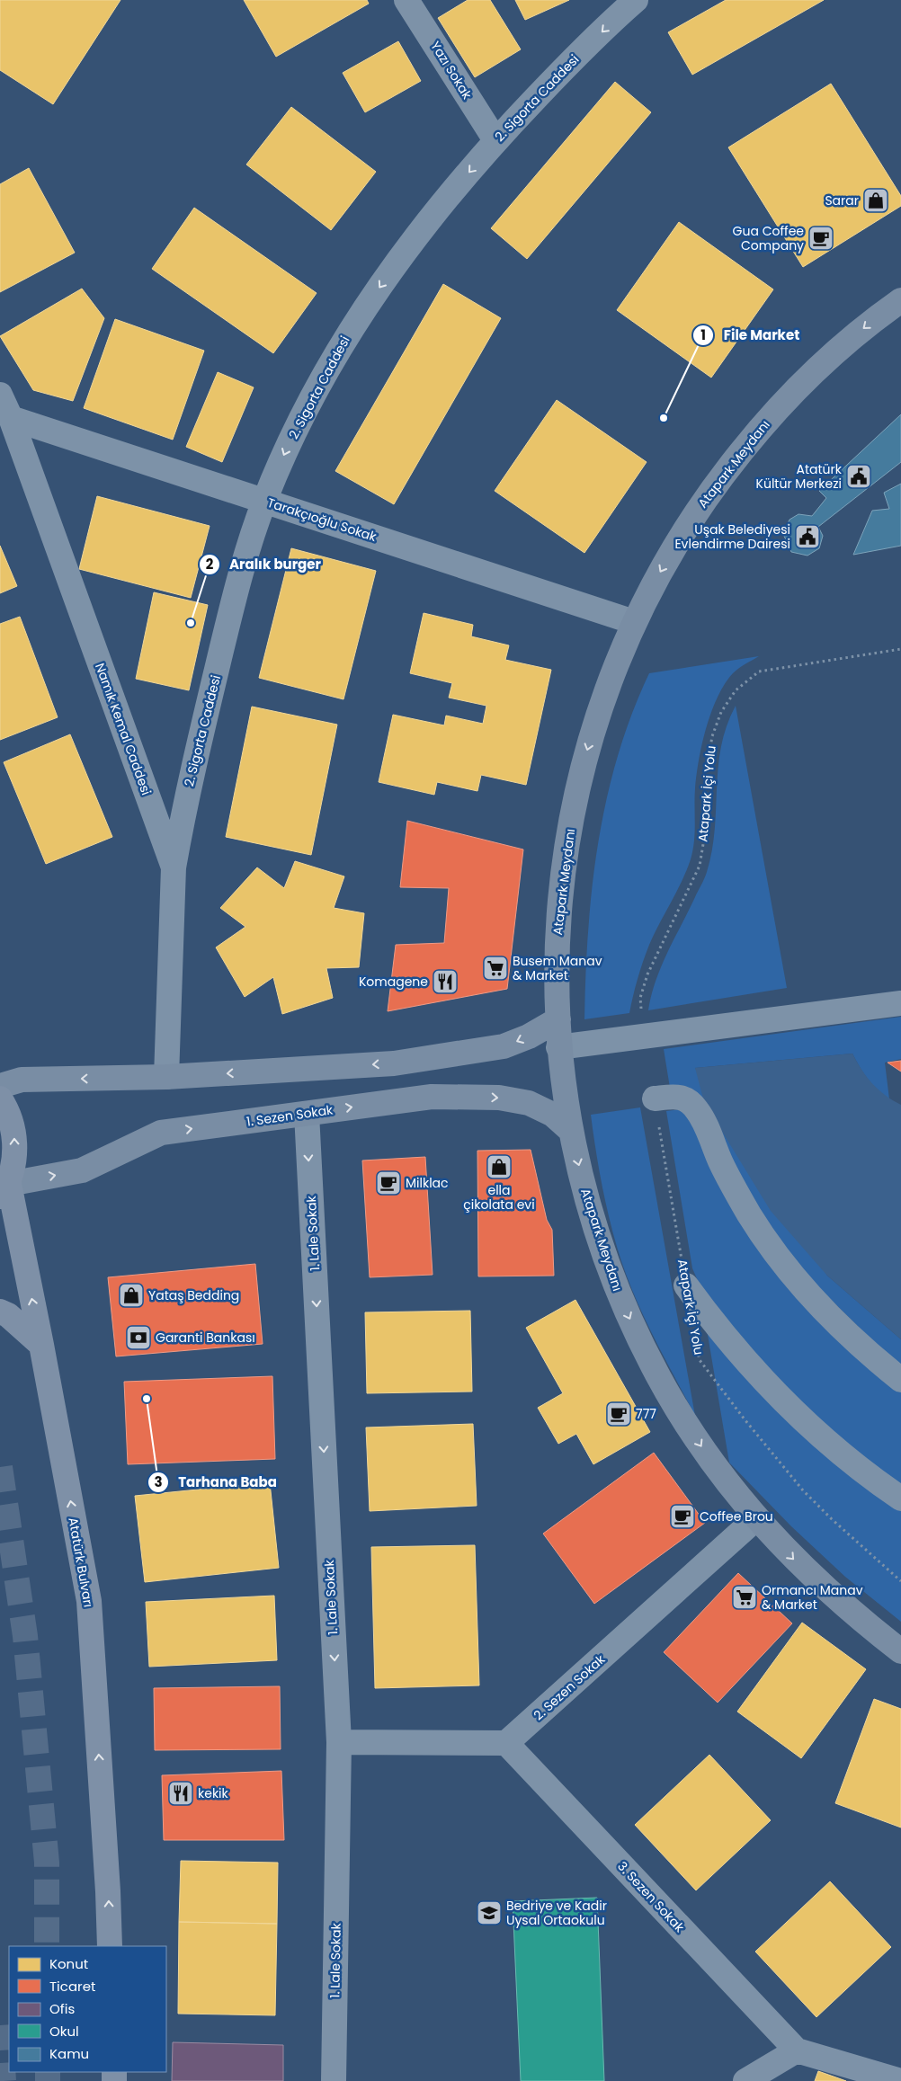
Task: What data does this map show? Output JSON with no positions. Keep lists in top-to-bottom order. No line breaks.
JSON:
{"streets":{"highway":["Atatürk Bulvarı"],"main road":["Atapark Meydanı","1. Sezen Sokak"],"street":["Yazı Sokak","2. Sigorta Caddesi","Tarakçıoğlu Sokak","Namık Kemal Caddesi","1. Lale Sokak","2. Sezen Sokak","3. Sezen Sokak"],"path":["Atapark İçi Yolu"]},"crossings":[["Yazı Sokak","2. Sigorta Caddesi"],["2. Sigorta Caddesi","Tarakçıoğlu Sokak"],["2. Sigorta Caddesi","Namık Kemal Caddesi"],["Atapark Meydanı","Tarakçıoğlu Sokak"],["Atapark Meydanı","1. Sezen Sokak"],["Atapark Meydanı","2. Sezen Sokak"],["Tarakçıoğlu Sokak","Namık Kemal Caddesi"],["1. Sezen Sokak","1. Lale Sokak"],["1. Sezen Sokak","Atatürk Bulvarı"],["2. Sezen Sokak","3. Sezen Sokak"]],"one_way":["2. Sigorta Caddesi","Atapark Meydanı","1. Lale Sokak","Atatürk Bulvarı"],"places":{"shop":["Sarar","ella çikolata evi","Yataş Bedding"],"cafe":["Gua Coffee Company","Milklac","777","Coffee Brou"],"other":["File Market","Aralık burger","Tarhana Baba"],"public building":["Atatürk Kültür Merkezi","Uşak Belediyesi Evlendirme Dairesi"],"supermarket":["Busem Manav & Market","Ormancı Manav & Market"],"restaurant":["Komagene","kekik"],"bank":["Garanti Bankası"],"school or university":["Bedriye ve Kadir Uysal Ortaokulu"]},"legend":["Konut","Ticaret","Ofis","Okul","Kamu"]}
